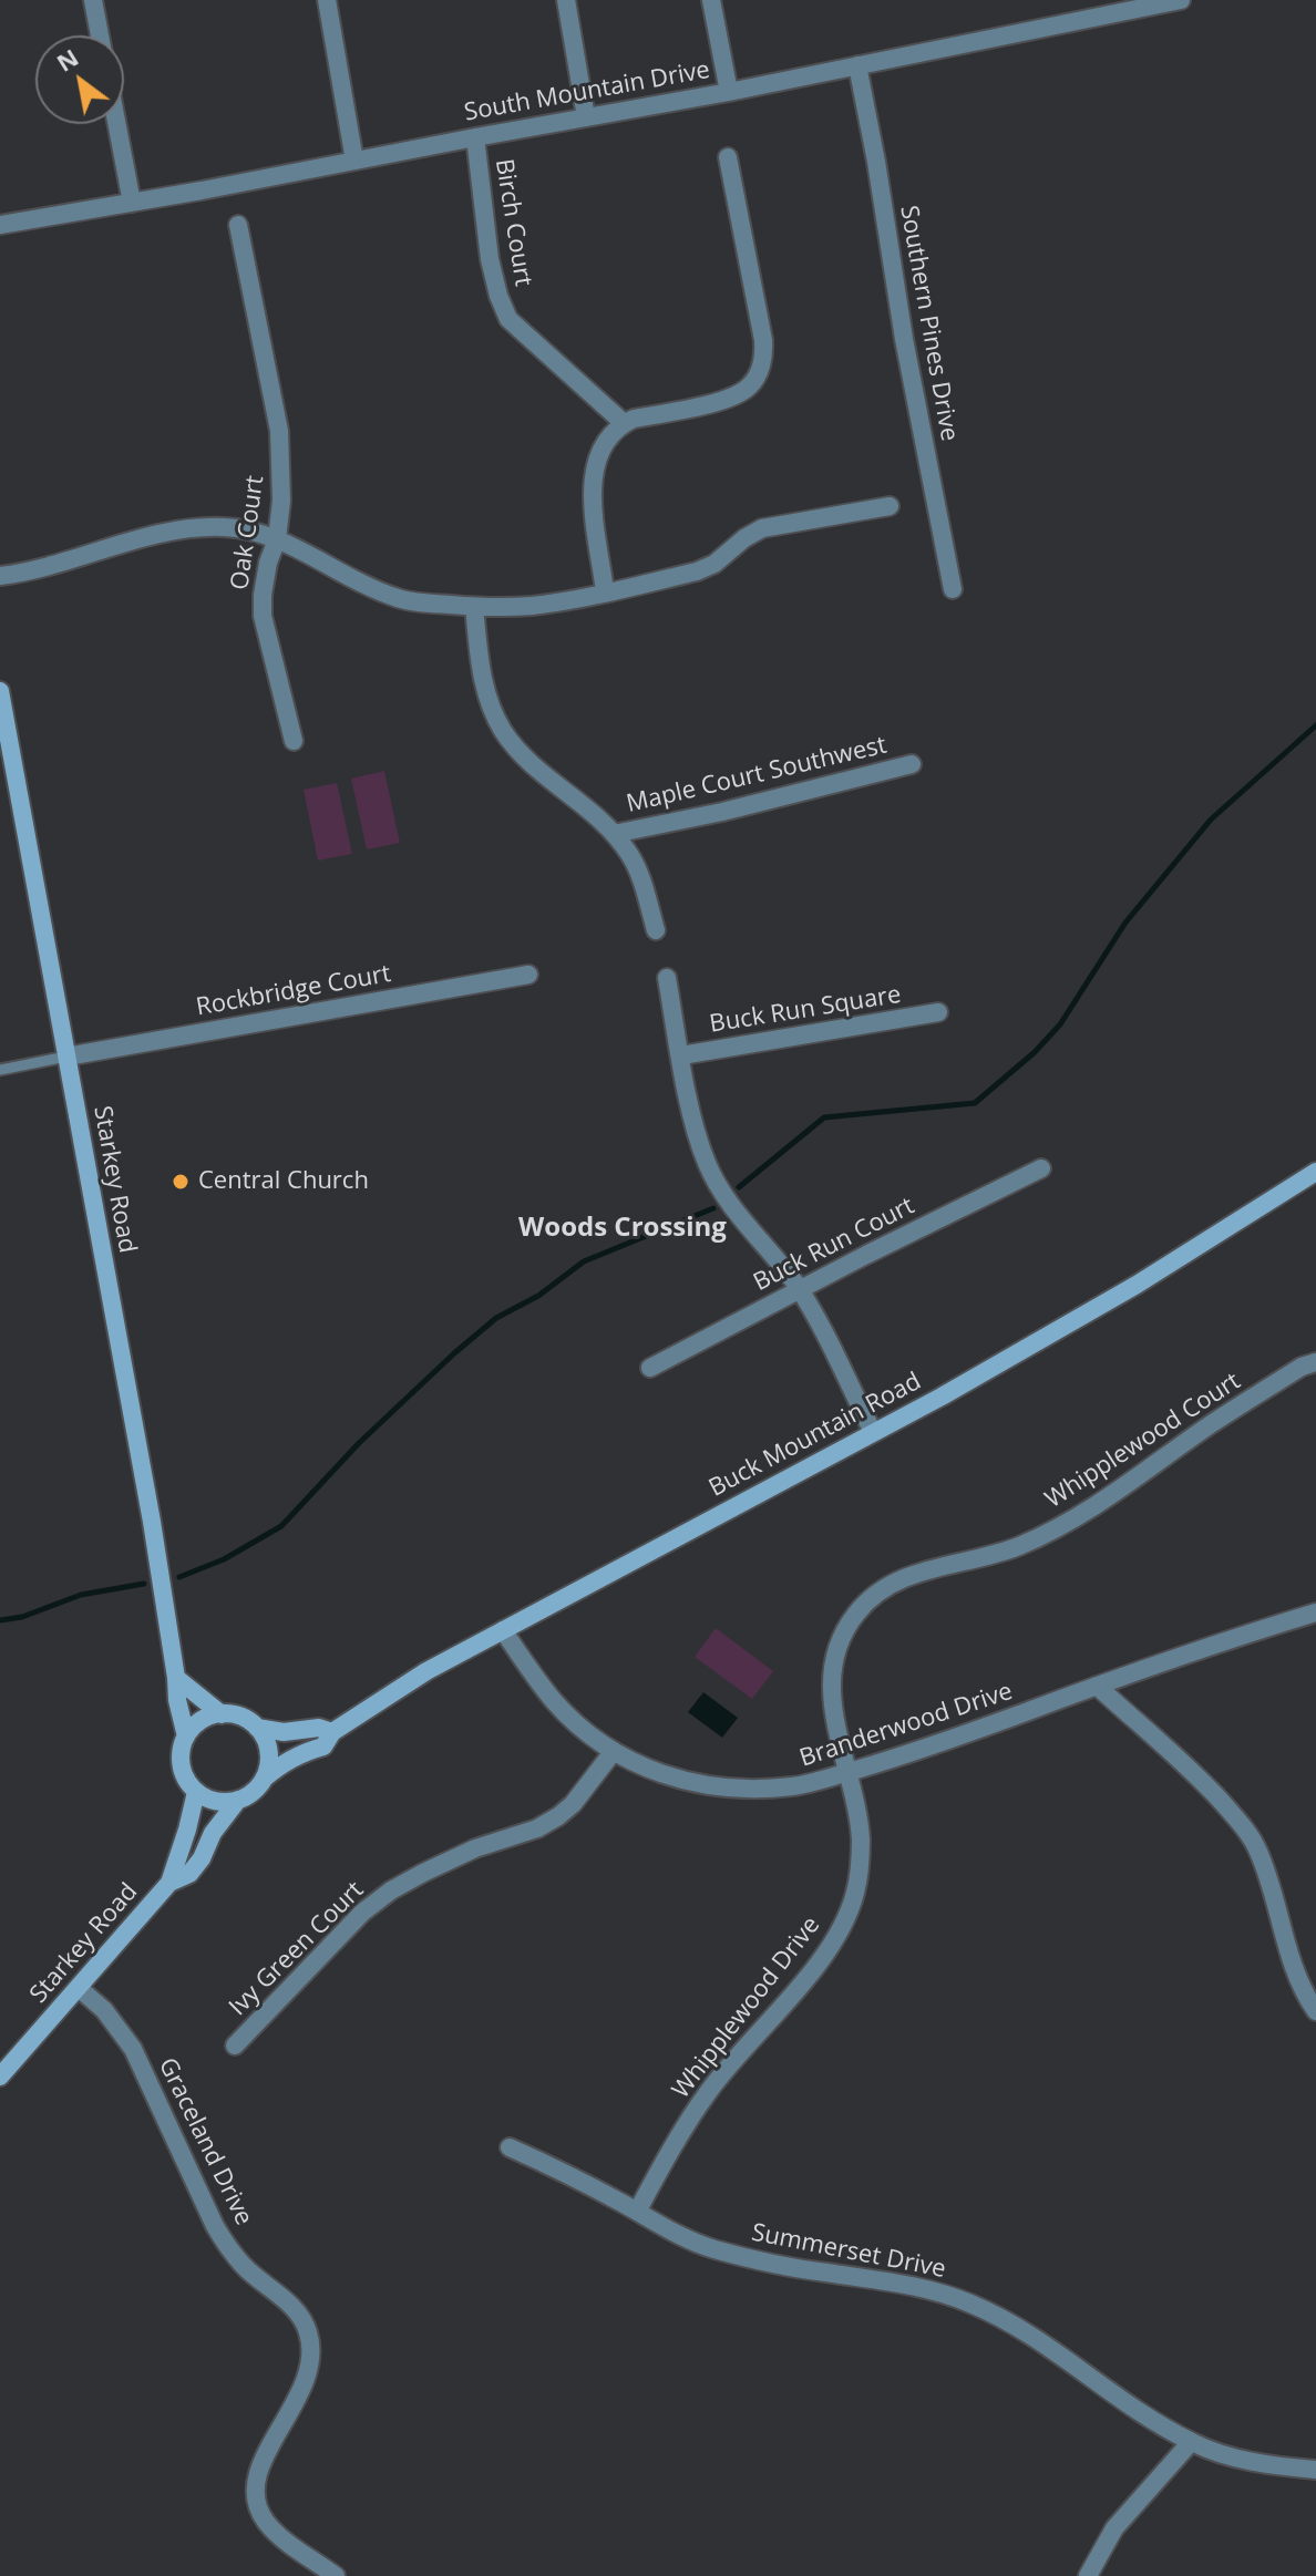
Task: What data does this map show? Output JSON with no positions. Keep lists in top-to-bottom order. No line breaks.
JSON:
{"streets":{"main road":["Starkey Road","Buck Mountain Road"],"street":["South Mountain Drive","Birch Court","Southern Pines Drive","Oak Court","Maple Court Southwest","Rockbridge Court","Buck Run Square","Buck Run Court","Whipplewood Court","Branderwood Drive","Ivy Green Court","Whipplewood Drive","Graceland Drive","Summerset Drive"]},"crossings":[["South Mountain Drive","Birch Court"],["South Mountain Drive","Southern Pines Drive"],["Rockbridge Court","Starkey Road"],["Starkey Road","Buck Mountain Road"],["Starkey Road","Graceland Drive"],["Buck Mountain Road","Branderwood Drive"],["Whipplewood Court","Branderwood Drive"],["Whipplewood Court","Whipplewood Drive"],["Branderwood Drive","Ivy Green Court"],["Branderwood Drive","Whipplewood Drive"],["Whipplewood Drive","Summerset Drive"]],"districts":["Woods Crossing"],"places":["Central Church"],"north":"top left"}
